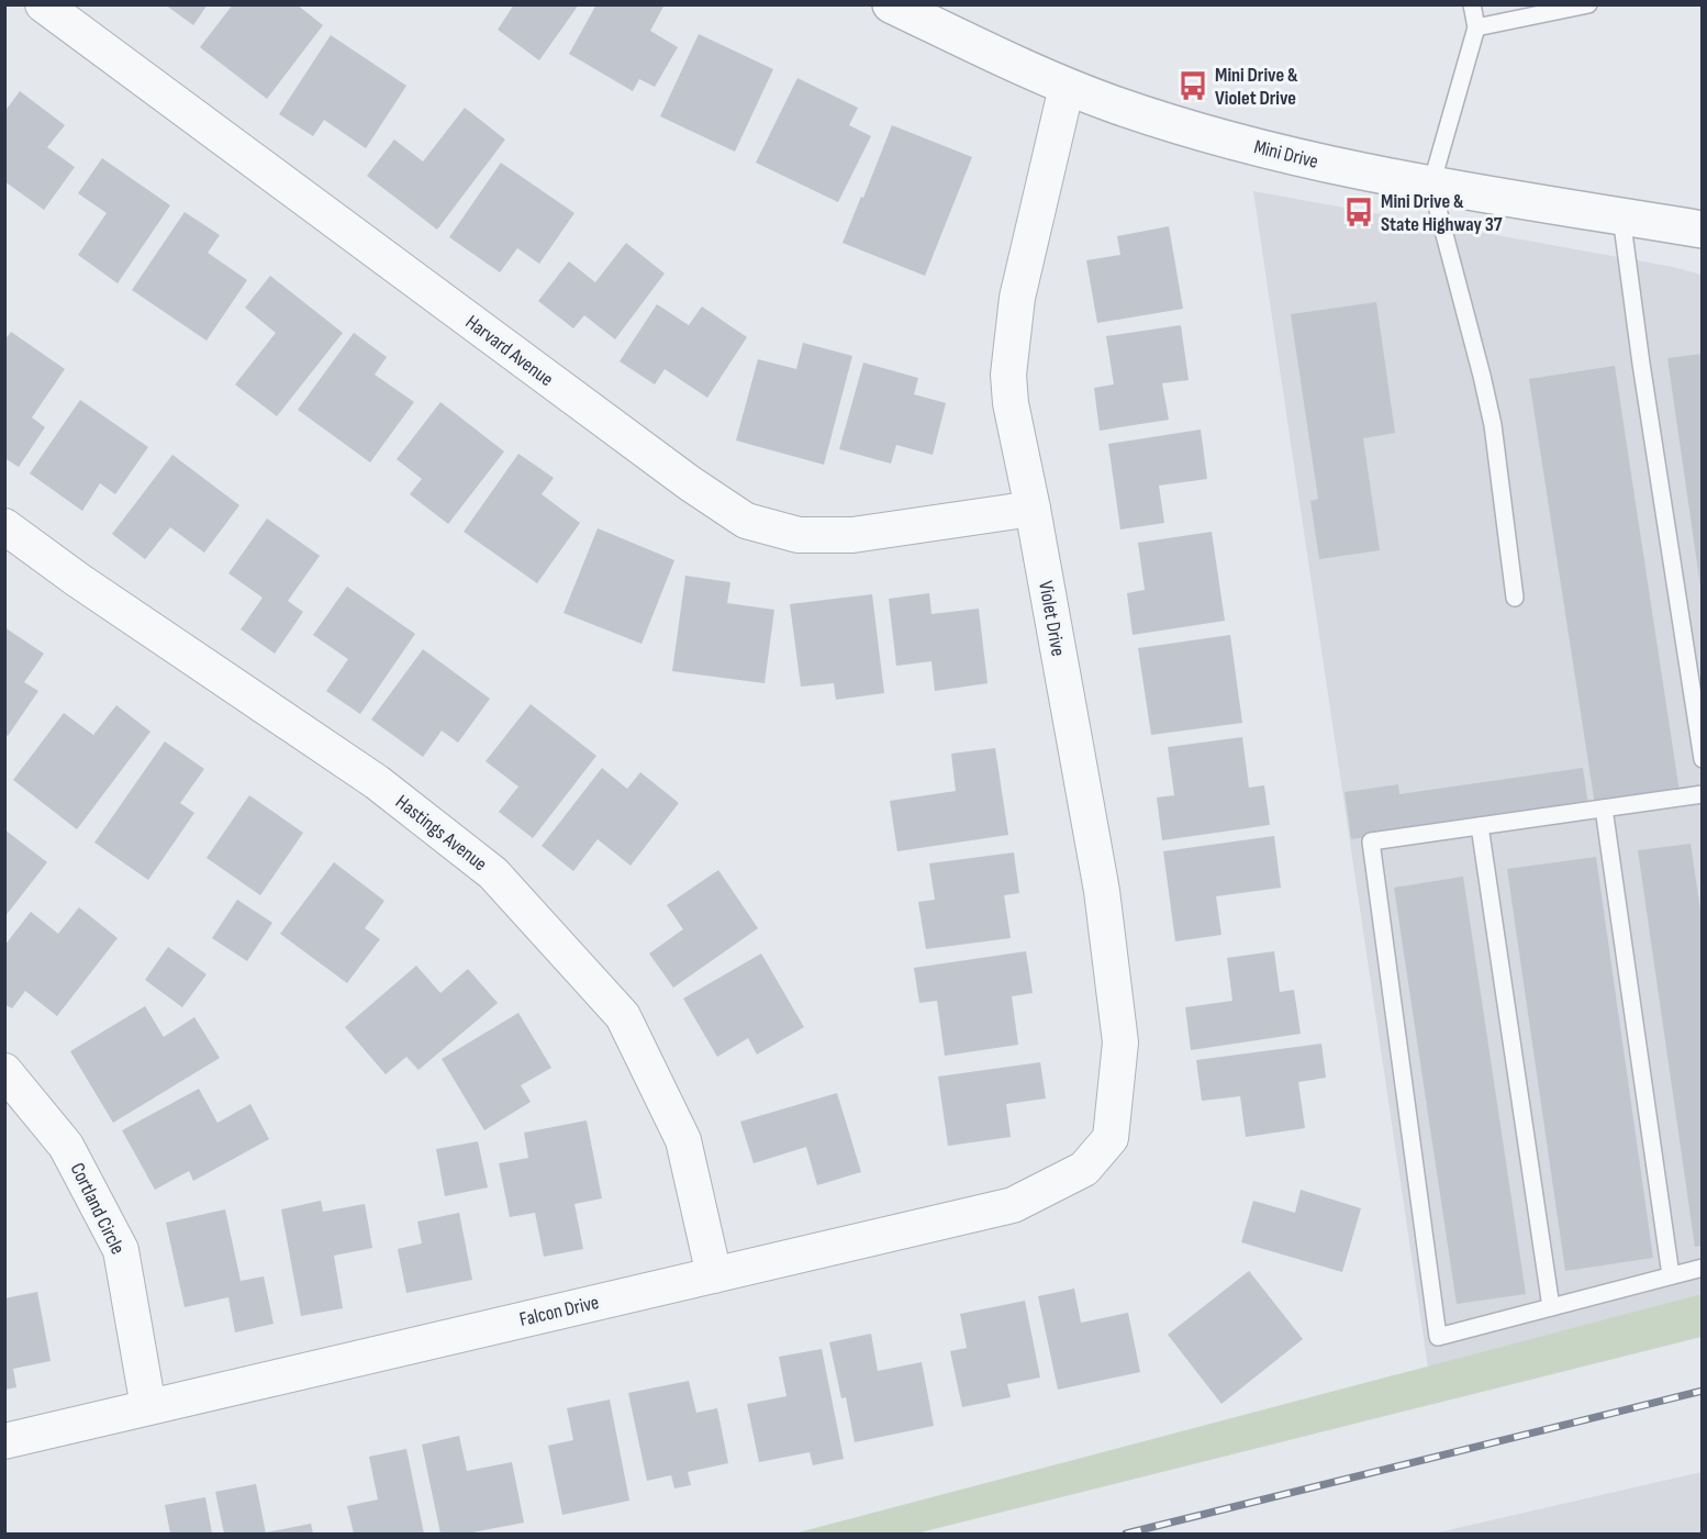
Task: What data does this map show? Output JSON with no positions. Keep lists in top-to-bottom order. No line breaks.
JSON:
{"streets":{"street":["Mini Drive","Harvard Avenue","Violet Drive","Hastings Avenue","Cortland Circle","Falcon Drive"]},"crossings":[["Mini Drive","Violet Drive"],["Harvard Avenue","Violet Drive"],["Violet Drive","Falcon Drive"],["Hastings Avenue","Falcon Drive"],["Cortland Circle","Falcon Drive"]],"places":{"bus stop":["Mini Drive & Violet Drive","Mini Drive & State Highway 37"]}}
